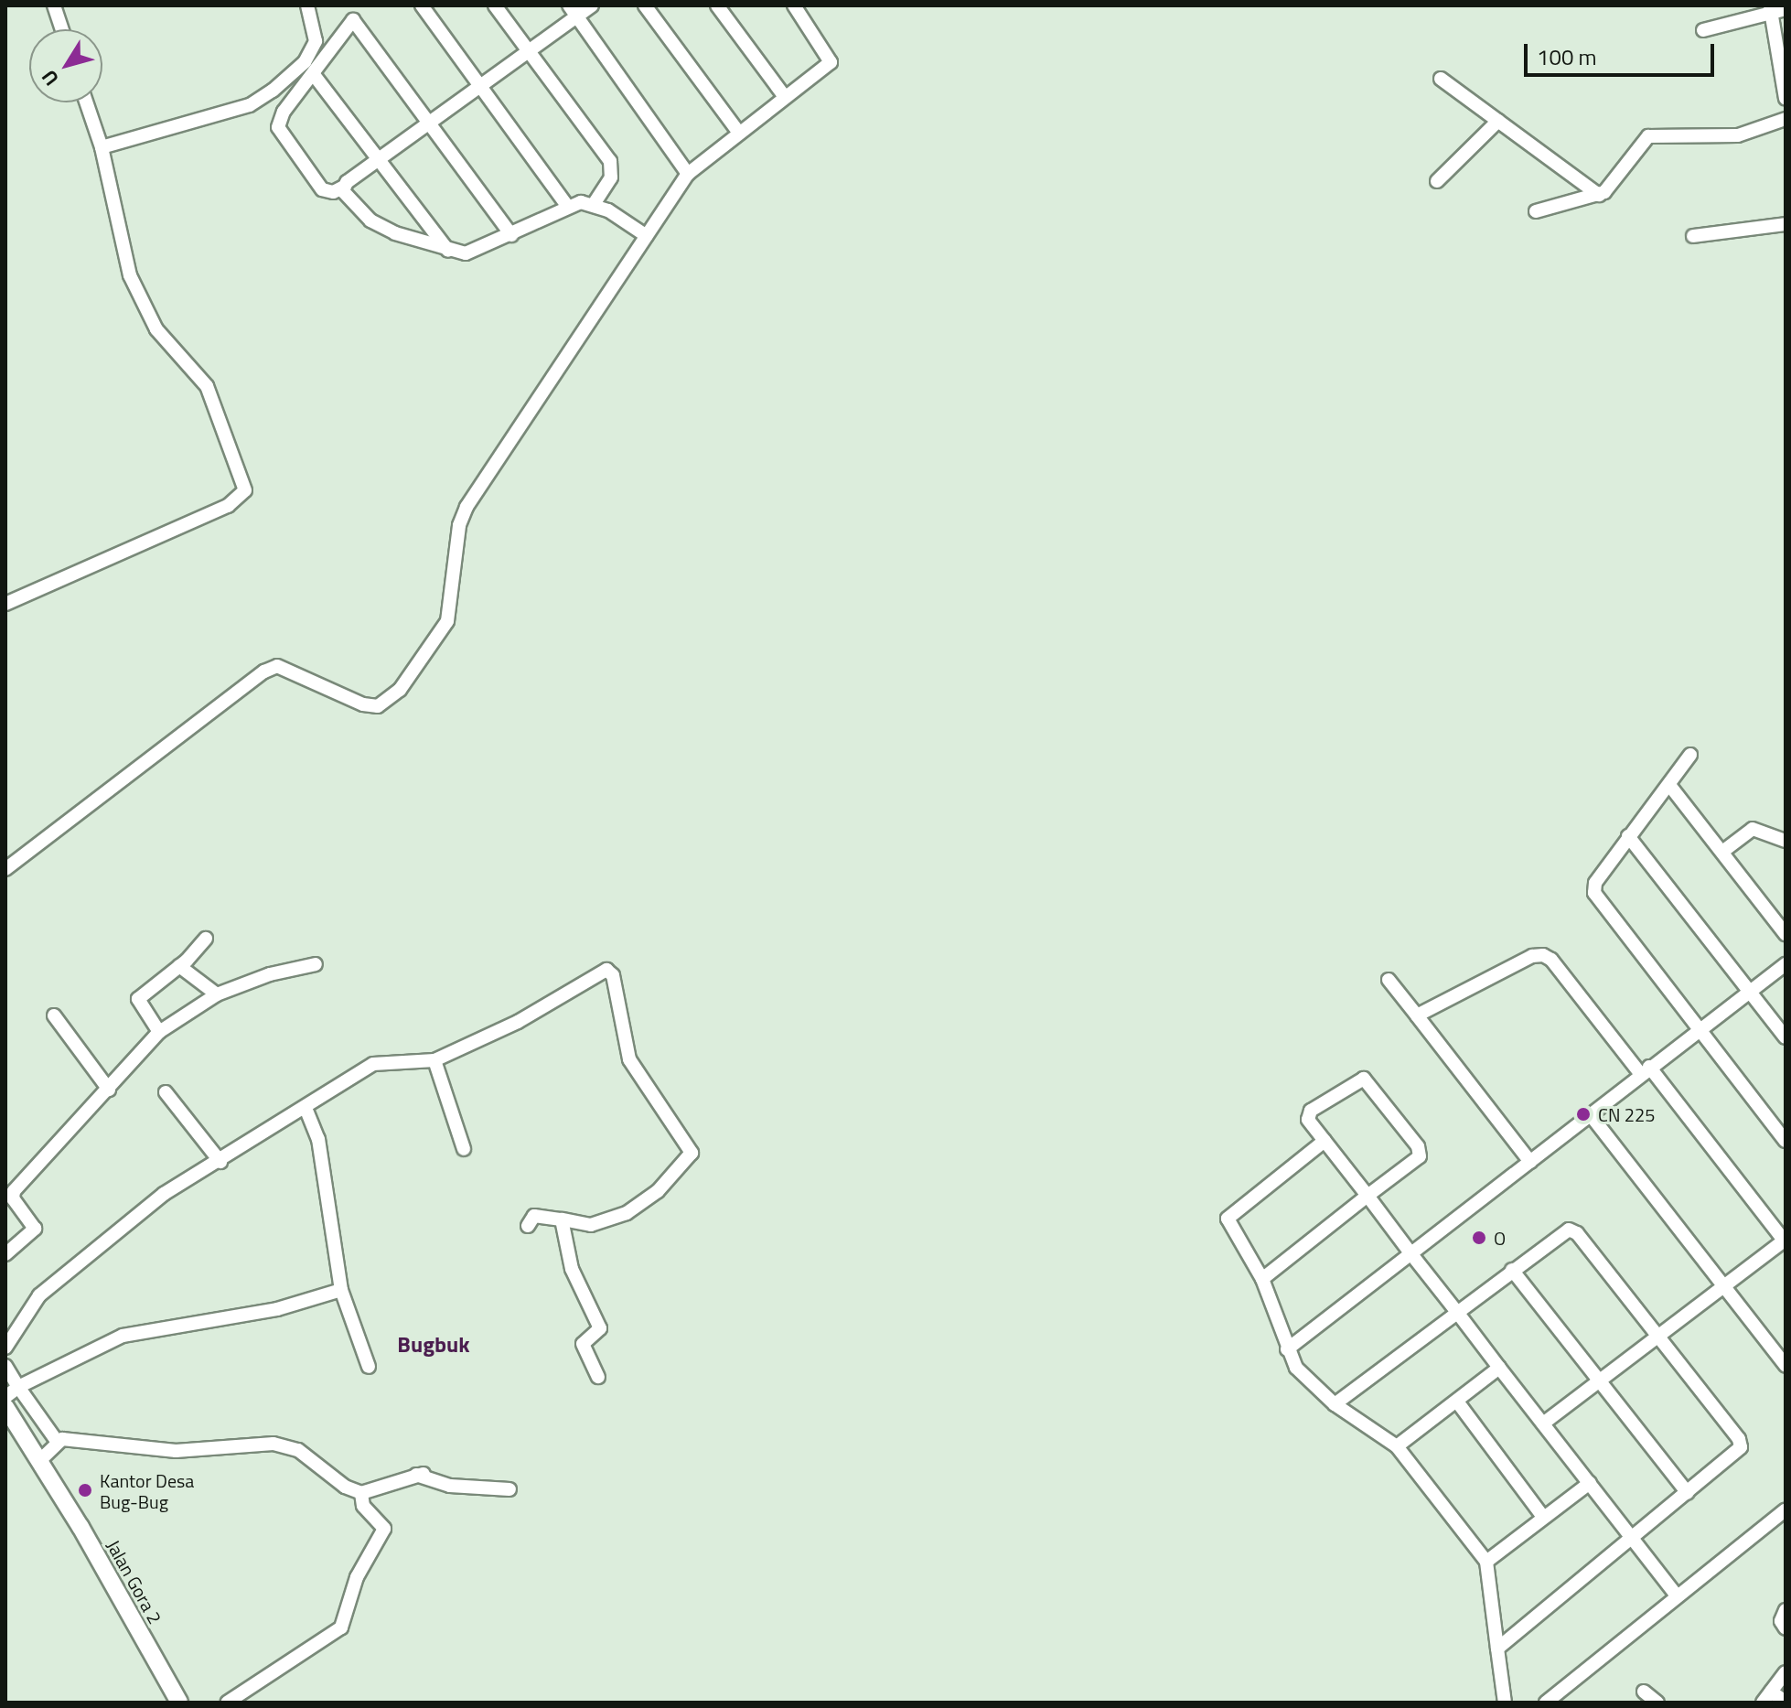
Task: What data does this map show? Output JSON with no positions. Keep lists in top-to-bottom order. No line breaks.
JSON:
{"streets":{"street":["Jalan Gora 2"]},"districts":["Bugbuk"],"places":["CN 225","O","Kantor Desa Bug-Bug"],"scale_bar":"100 m","north":"bottom left"}
